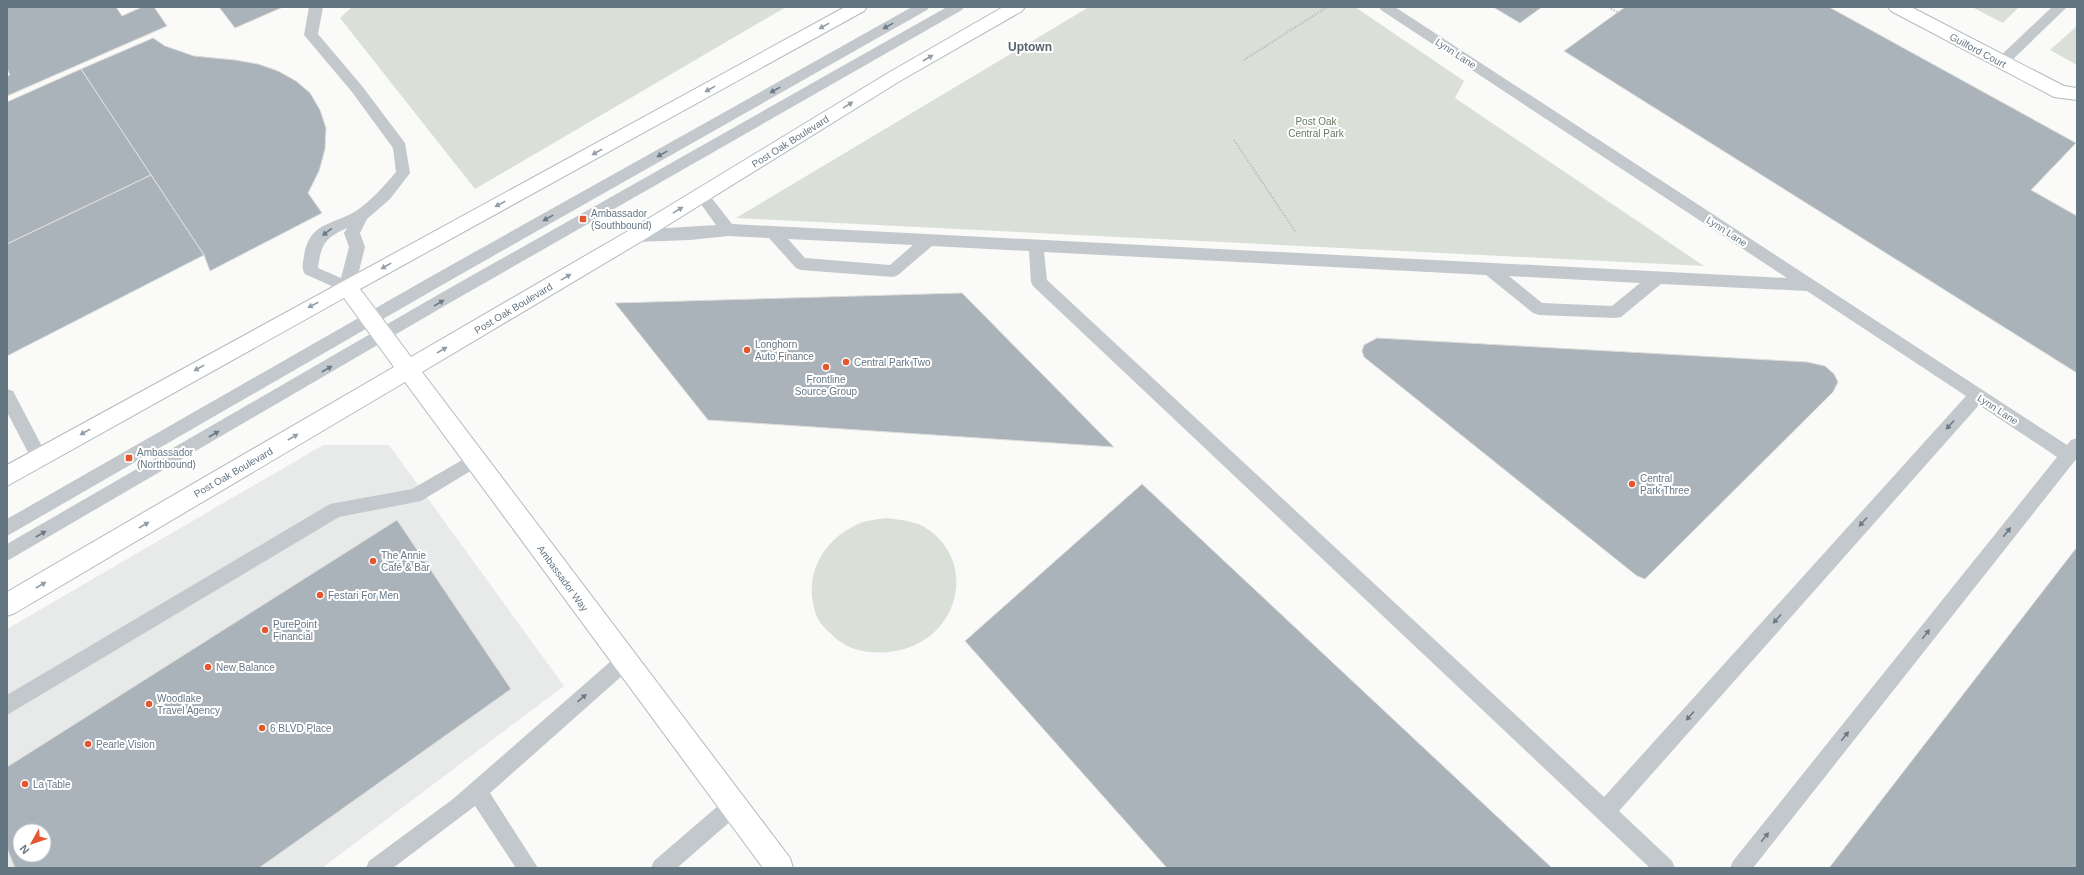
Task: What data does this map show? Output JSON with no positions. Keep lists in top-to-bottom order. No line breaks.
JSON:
{"streets":{"main road":["Guilford Court","Post Oak Boulevard","Ambassador Way"],"lane":["Lynn Lane"]},"crossings":[["Post Oak Boulevard","Ambassador Way"]],"districts":["Uptown"],"parks":["Post Oak Central Park"],"places":{"transit":["Ambassador (Southbound)","Ambassador (Northbound)"],"other":["Longhorn Auto Finance","Central Park Two","Frontline Source Group","Central Park Three","The Annie Café & Bar","Festari For Men","PurePoint Financial","New Balance","Woodlake Travel Agency","6 BLVD Place","Pearle Vision","La Table"]},"north":"bottom left"}
